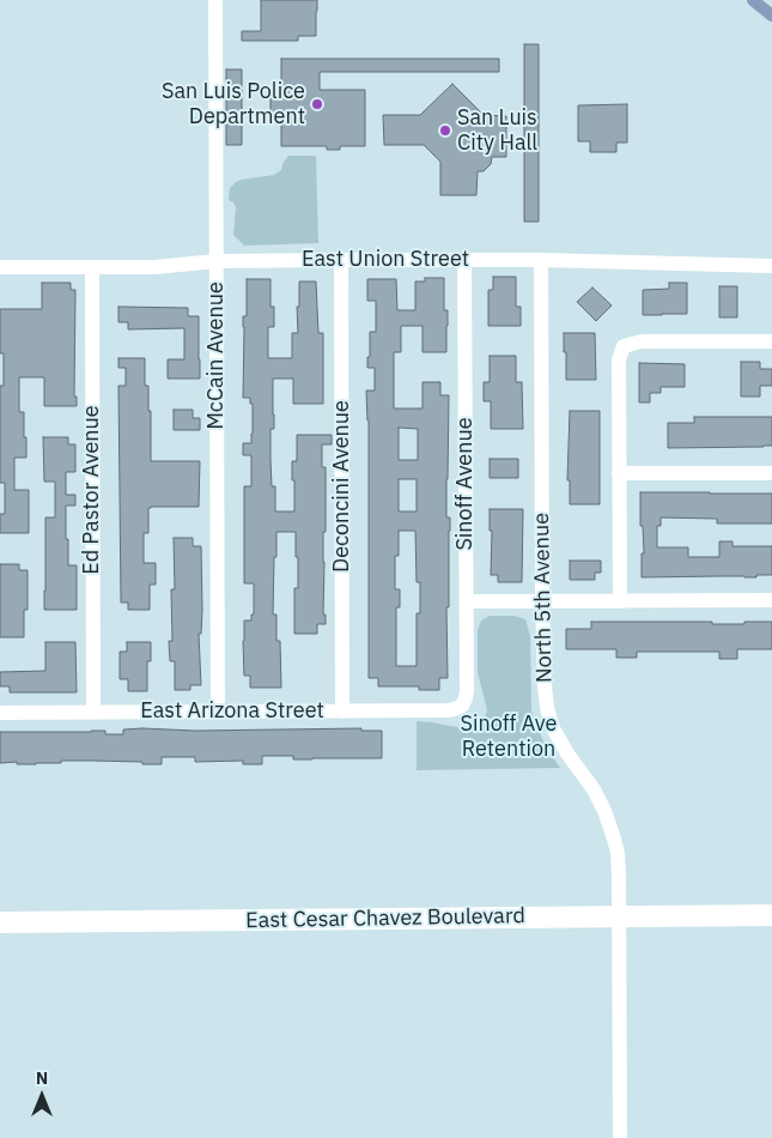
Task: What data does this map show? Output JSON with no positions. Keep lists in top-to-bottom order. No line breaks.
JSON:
{"streets":{"highway":["East Cesar Chavez Boulevard"],"street":["East Union Street","McCain Avenue","Sinoff Avenue","Deconcini Avenue","Ed Pastor Avenue","North 5th Avenue","East Arizona Street"]},"crossings":[["East Union Street","McCain Avenue"],["East Union Street","Sinoff Avenue"],["East Union Street","Deconcini Avenue"],["East Union Street","Ed Pastor Avenue"],["East Union Street","North 5th Avenue"],["McCain Avenue","East Arizona Street"],["Sinoff Avenue","East Arizona Street"],["Deconcini Avenue","East Arizona Street"],["Ed Pastor Avenue","East Arizona Street"],["North 5th Avenue","East Cesar Chavez Boulevard"]],"parks":["Sinoff Ave Retention"],"places":["San Luis Police Department","San Luis City Hall"],"north":"top"}
